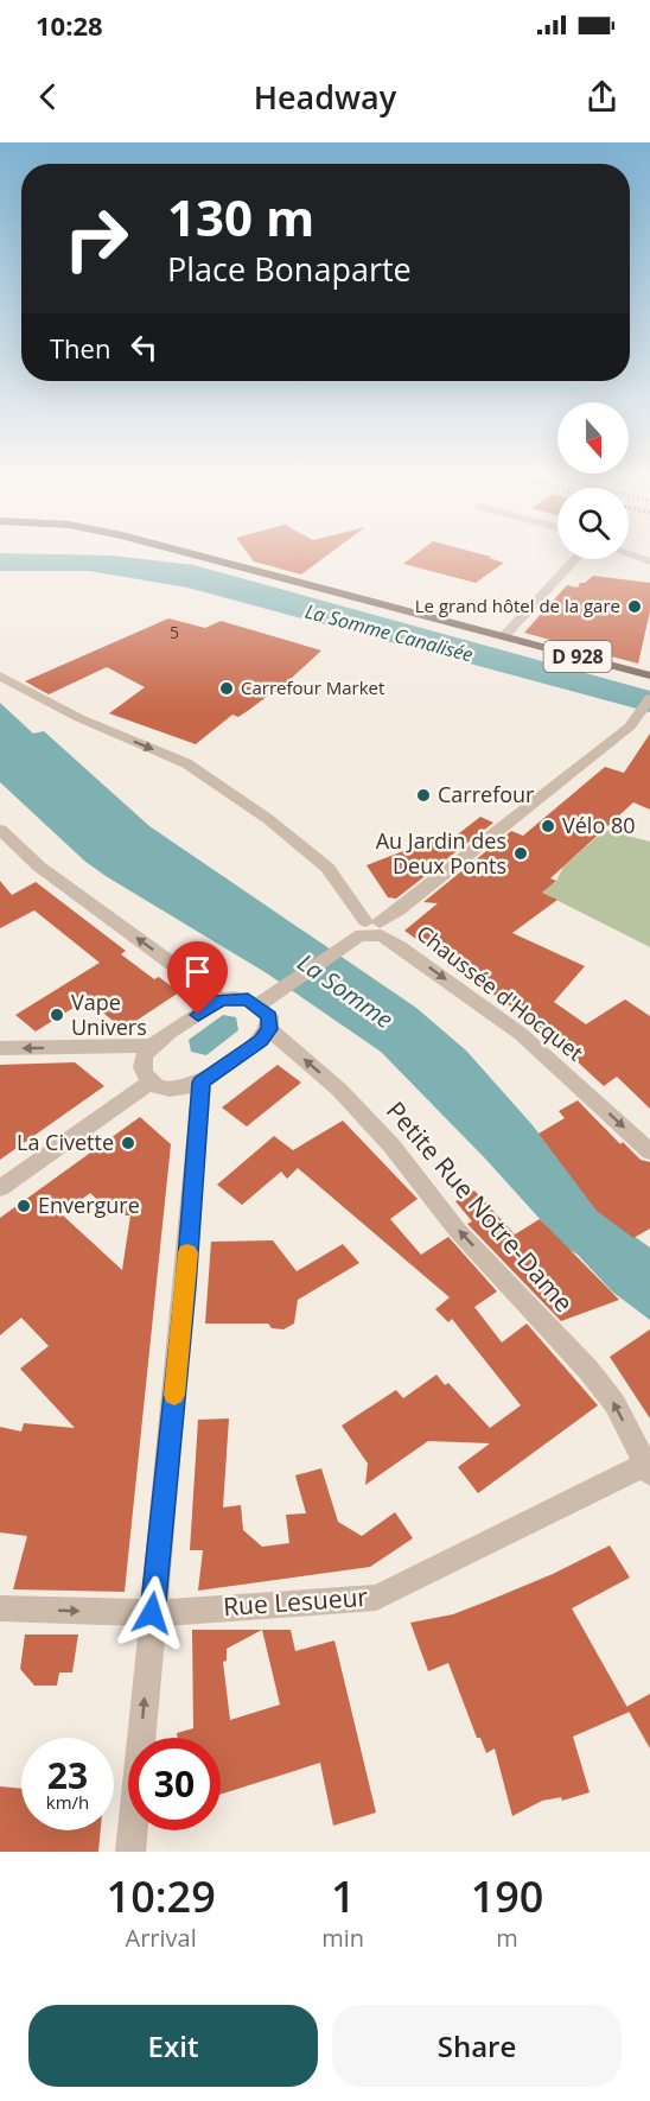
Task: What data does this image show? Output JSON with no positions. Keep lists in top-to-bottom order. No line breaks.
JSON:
{"streets":{"main road":["D 928"],"street":["Chaussée d'Hocquet","Petite Rue Notre-Dame","Rue Lesueur"]},"crossings":[["Petite Rue Notre-Dame","Rue Lesueur"]],"one_way":["Chaussée d'Hocquet","Petite Rue Notre-Dame"],"water":["La Somme Canalisée","La Somme"],"places":["Le grand hôtel de la gare","Carrefour Market","Carrefour","Vélo 80","Au Jardin des Deux Ponts","Vape Univers","La Civette","Envergure"],"house_numbers":["5"],"north":"bottom","page":{"status":"10:28","header":"Headway","turn":["130 m","Place Bonaparte"],"then":"Then","speed":"23 km/h","limit":"30","eta":["10:29","Arrival","1","min","190","m"],"buttons":["Exit","Share"]}}
